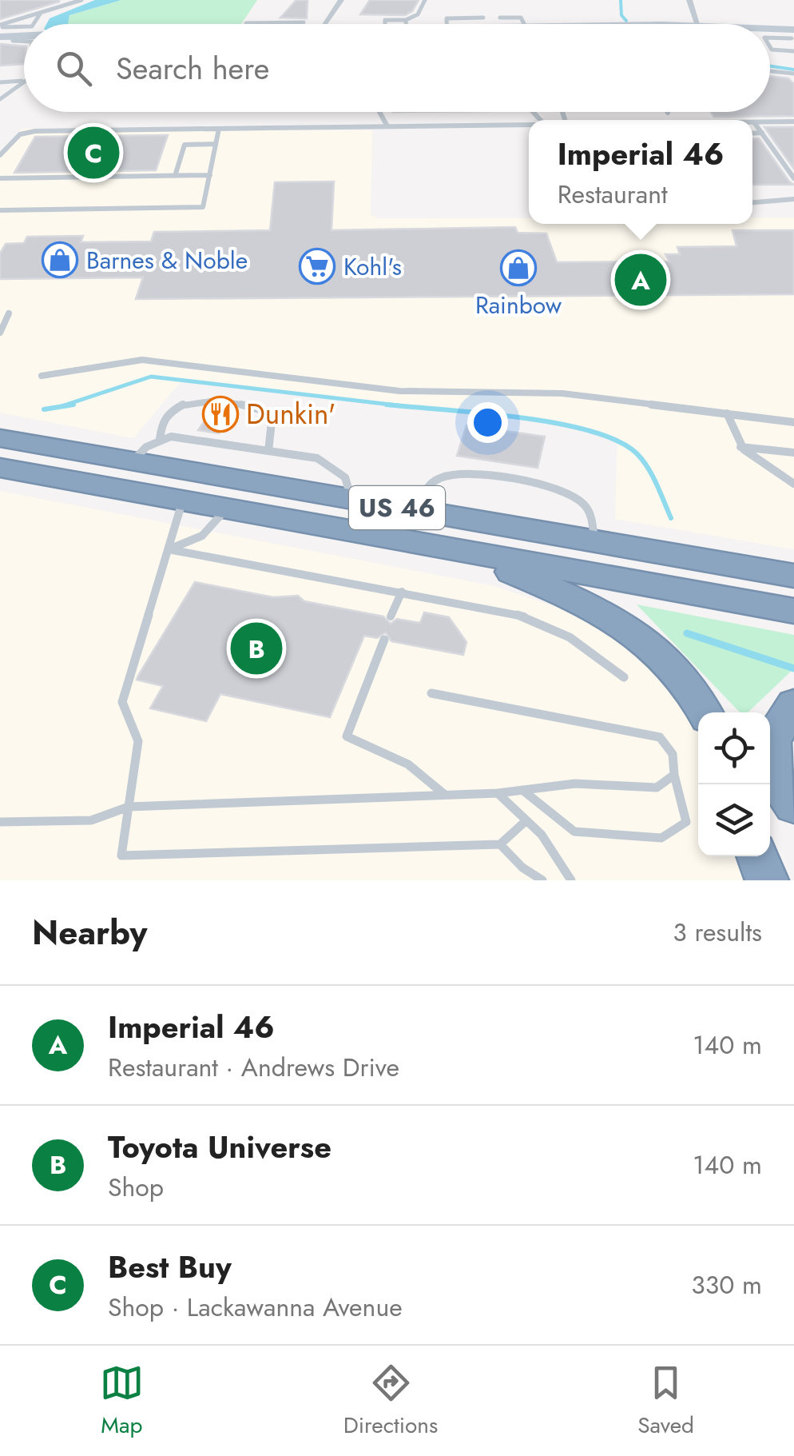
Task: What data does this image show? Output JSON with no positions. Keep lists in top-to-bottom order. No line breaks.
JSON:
{"streets":{"highway":["US 46"]},"places":{"shop":["Barnes & Noble","Rainbow"],"supermarket":["Kohl's"],"restaurant":["Dunkin'"]},"page":{"search":"Search here","popup":["Imperial 46","Restaurant"],"pins":["C","A","B"],"heading":["Nearby","3 results"],"list":[{"mark":"A","name":"Imperial 46","note":"Restaurant · Andrews Drive","value":"140 m"},{"mark":"B","name":"Toyota Universe","note":"Shop","value":"140 m"},{"mark":"C","name":"Best Buy","note":"Shop · Lackawanna Avenue","value":"330 m"}],"nav":["Map","Directions","Saved"]}}
